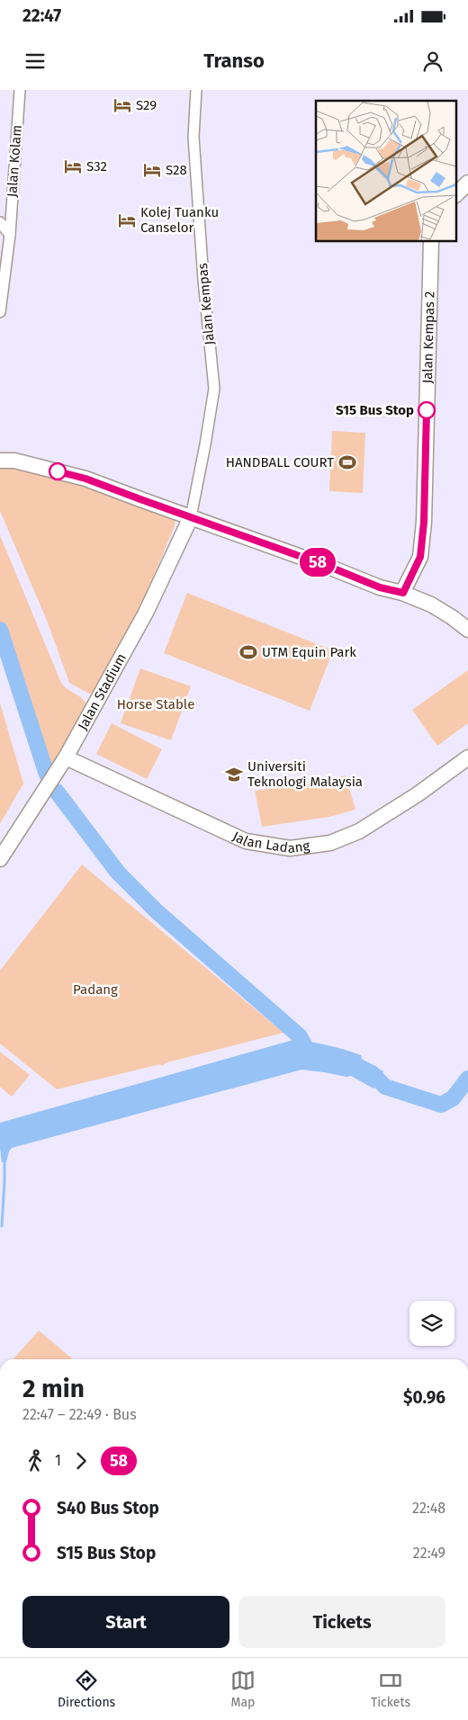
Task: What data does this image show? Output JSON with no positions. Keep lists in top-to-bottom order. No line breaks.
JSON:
{"streets":{"street":["Jalan Kolam","Jalan Kempas","Jalan Kempas 2","Jalan Stadium","Jalan Ladang"]},"crossings":[["Jalan Kempas","Jalan Stadium"],["Jalan Stadium","Jalan Ladang"]],"parks":["Horse Stable","Padang"],"places":{"hotel":["S29","S32","S28","Kolej Tuanku Canselor"],"other":["S15 Bus Stop"],"sports":["HANDBALL COURT","UTM Equin Park"],"school or university":["Universiti Teknologi Malaysia"]},"lines":["bus line 58"],"page":{"status":"22:47","header":"Transo","on_map":"58","heading":["2 min","22:47 – 22:49 · Bus","$0.96"],"legs":["1","58"],"list":[{"name":"S40 Bus Stop","value":"22:48"},{"name":"S15 Bus Stop","value":"22:49"}],"buttons":["Start","Tickets"],"tabs":["Directions","Map","Tickets"]}}
